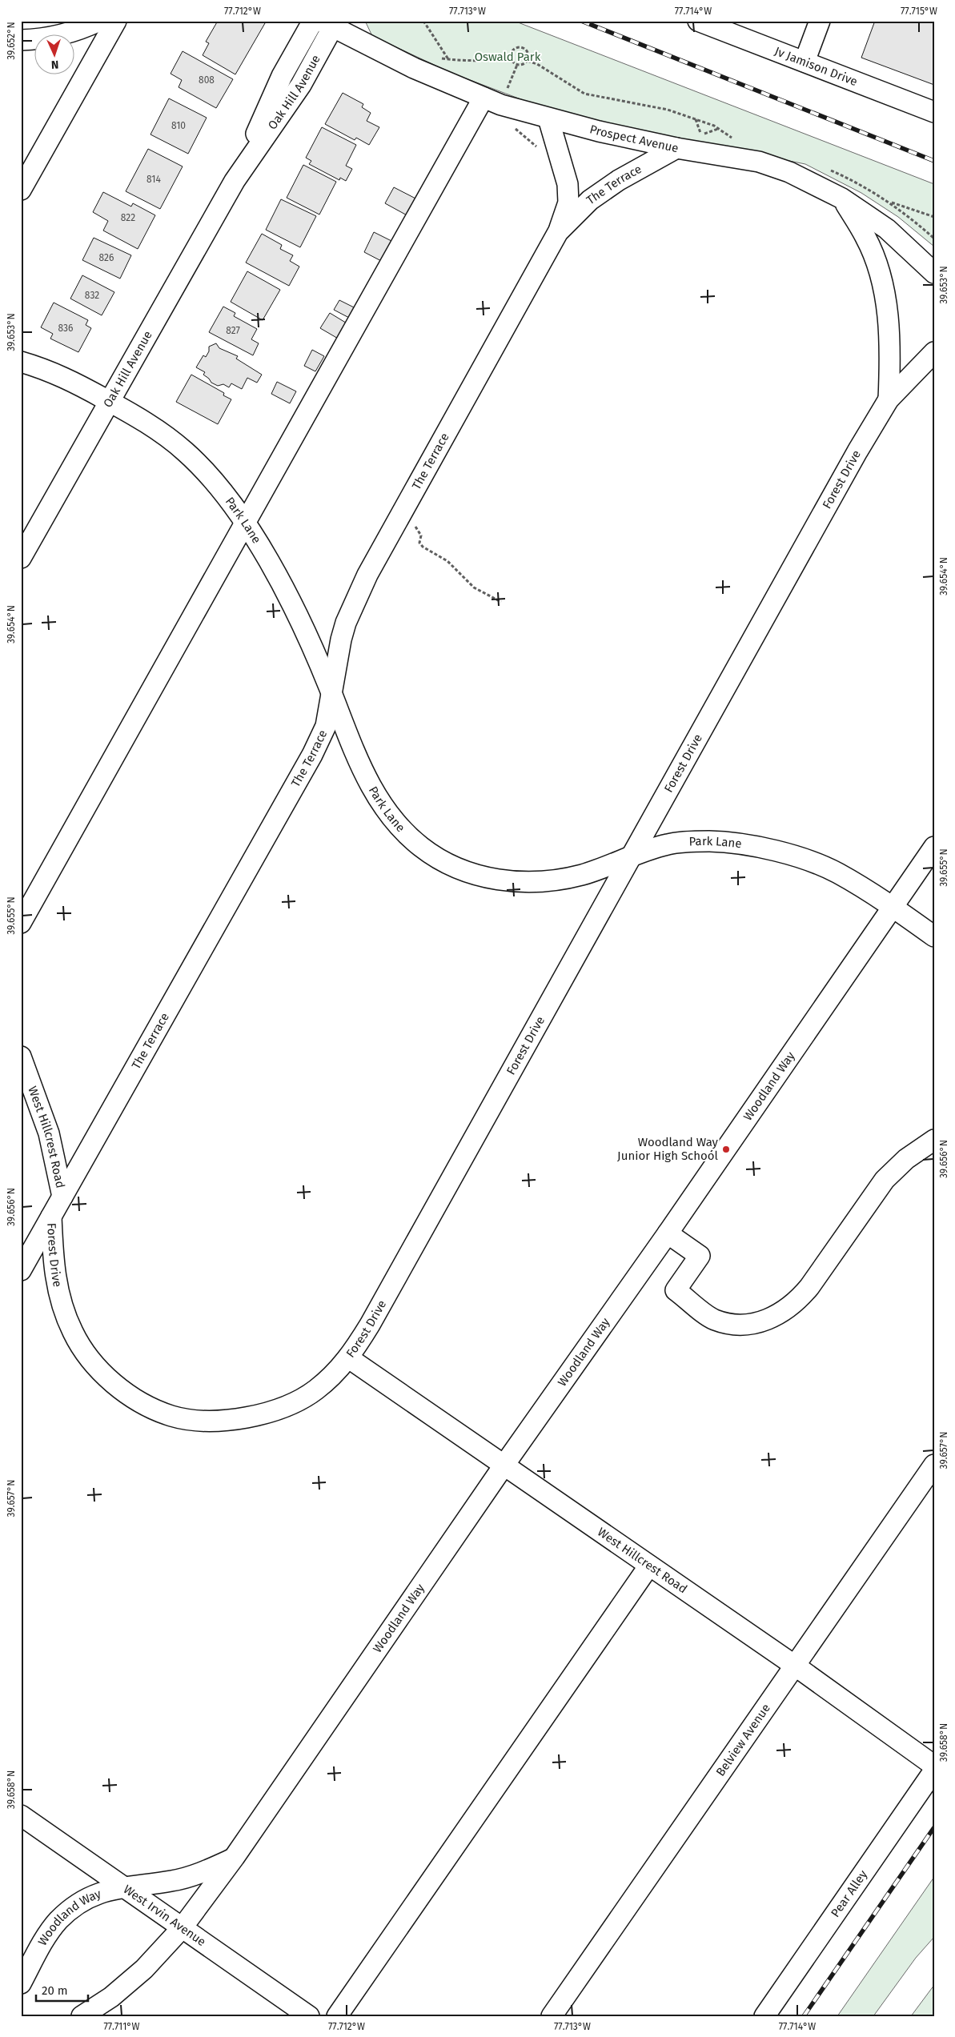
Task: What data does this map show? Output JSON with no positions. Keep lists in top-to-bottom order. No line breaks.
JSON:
{"streets":{"street":["Jv Jamison Drive","Oak Hill Avenue","Prospect Avenue","The Terrace","Forest Drive","Park Lane","Woodland Way","West Hillcrest Road","Belview Avenue","Pear Alley","West Irvin Avenue"]},"crossings":[["Oak Hill Avenue","Prospect Avenue"],["Oak Hill Avenue","Park Lane"],["Prospect Avenue","The Terrace"],["The Terrace","Forest Drive"],["The Terrace","Park Lane"],["The Terrace","West Hillcrest Road"],["Forest Drive","Park Lane"],["Forest Drive","West Hillcrest Road"],["Park Lane","Woodland Way"],["Woodland Way","West Hillcrest Road"],["Woodland Way","West Irvin Avenue"],["West Hillcrest Road","Belview Avenue"]],"parks":["Oswald Park"],"places":["Woodland Way Junior High School"],"house_numbers":["808","810","814","822","826","832","836","827"],"scale_bar":"20 m","north":"bottom","coordinates":["77.712°W","77.713°W","77.714°W","77.715°W","39.652°N","39.653°N","39.654°N","39.655°N","39.656°N","39.657°N","39.658°N","77.711°W"]}
